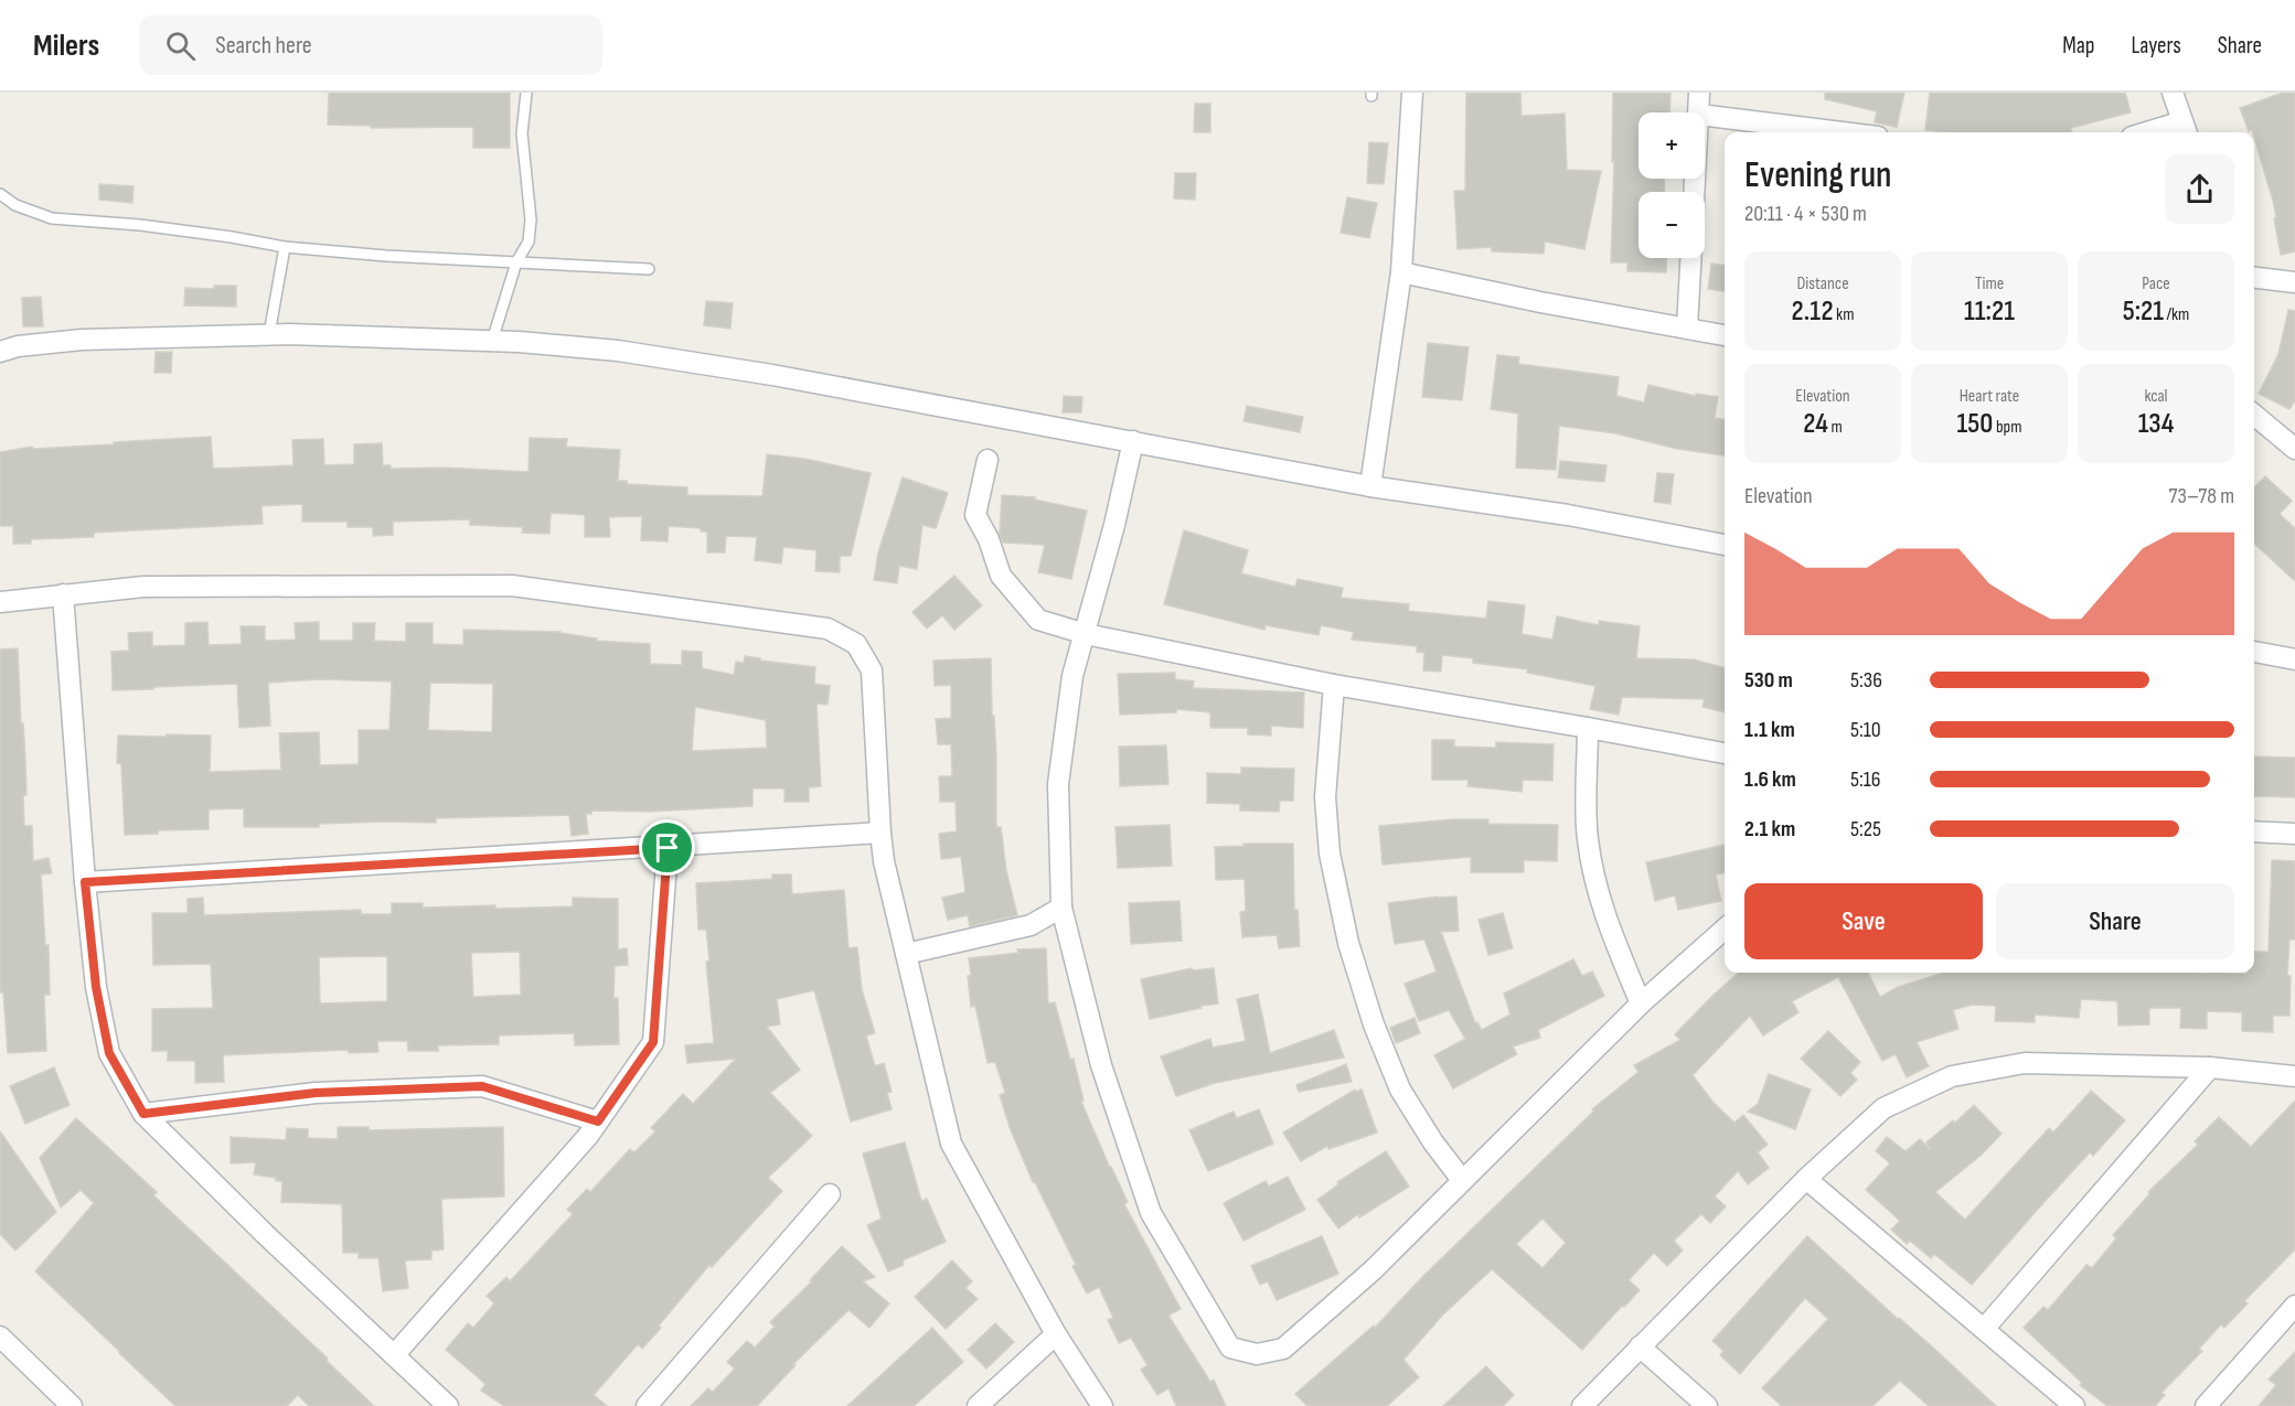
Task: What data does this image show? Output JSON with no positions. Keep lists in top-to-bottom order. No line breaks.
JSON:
{"page":{"header":"Milers","search":"Search here","nav":["Map","Layers","Share"],"map_buttons":["+","−"],"heading":["Evening run","20:11 · 4 × 530 m"],"stats":[["Distance","2.12 km"],["Time","11:21"],["Pace","5:21 /km"],["Elevation","24 m"],["Heart rate","150 bpm"],["kcal","134"]],"chart":["Elevation","73–78 m"],"list":[{"name":"530 m","note":"5:36"},{"name":"1.1 km","note":"5:10"},{"name":"1.6 km","note":"5:16"},{"name":"2.1 km","note":"5:25"}],"buttons":["Save","Share"]}}
